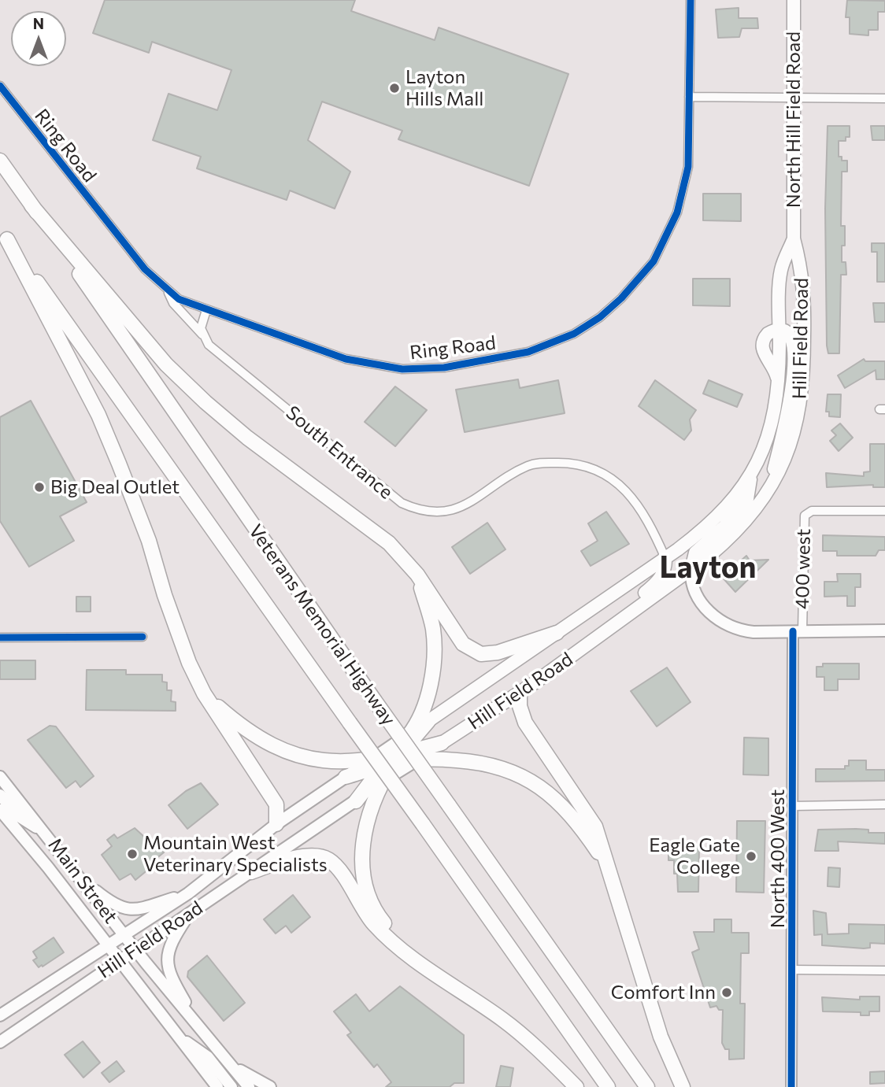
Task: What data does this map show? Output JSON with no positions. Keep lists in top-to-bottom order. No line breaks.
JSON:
{"streets":{"highway":["Veterans Memorial Highway"],"main road":["North Hill Field Road","Hill Field Road","Main Street"],"street":["Ring Road","South Entrance","400 west","North 400 West"]},"crossings":[["North Hill Field Road","Hill Field Road"],["Ring Road","South Entrance"],["Hill Field Road","South Entrance"],["Hill Field Road","Main Street"],["400 west","North 400 West"]],"districts":["Layton"],"places":["Layton Hills Mall","Big Deal Outlet","Mountain West Veterinary Specialists","Eagle Gate College","Comfort Inn"],"north":"top"}
